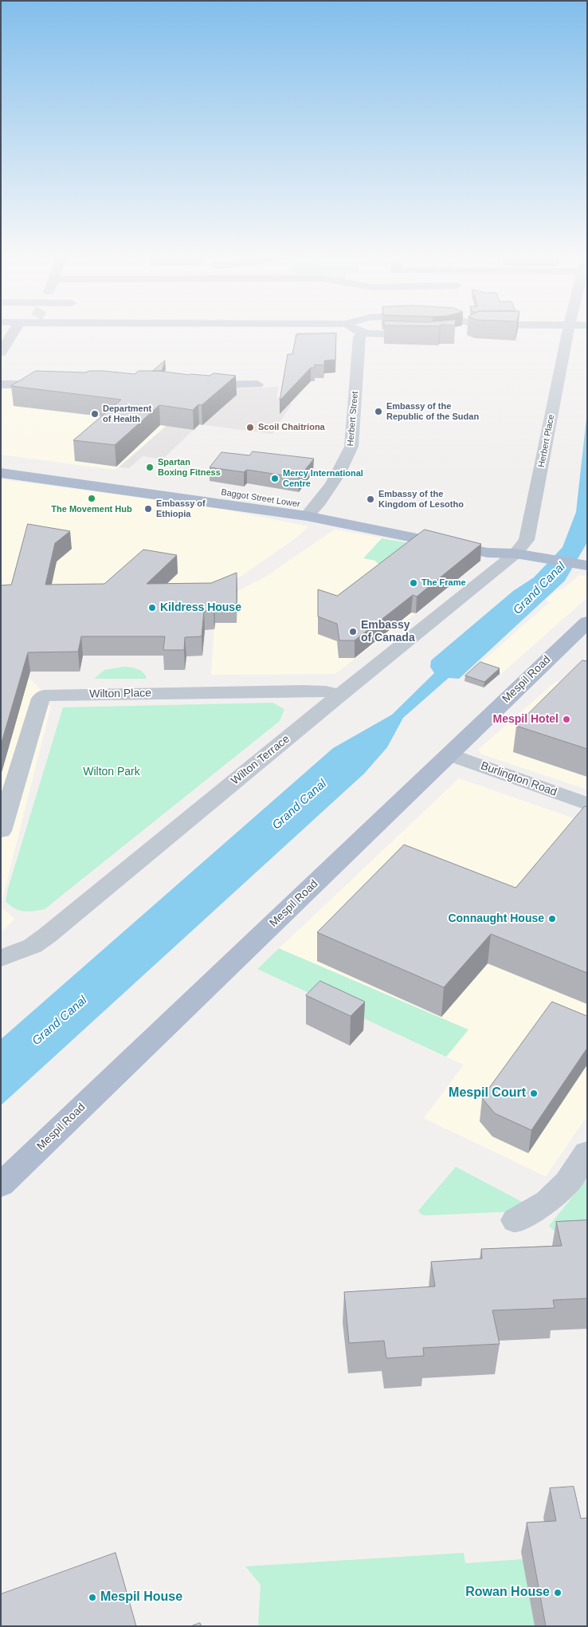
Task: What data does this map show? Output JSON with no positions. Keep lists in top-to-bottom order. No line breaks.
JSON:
{"streets":{"main road":["Baggot Street Lower","Mespil Road"],"street":["Herbert Street","Herbert Place","Wilton Place","Wilton Terrace","Burlington Road"]},"crossings":[["Herbert Street","Baggot Street Lower"],["Herbert Place","Baggot Street Lower"],["Herbert Place","Wilton Terrace"],["Baggot Street Lower","Wilton Terrace"],["Mespil Road","Burlington Road"],["Wilton Place","Wilton Terrace"]],"water":["Grand Canal"],"parks":["Wilton Park"],"places":["Embassy of the Republic of the Sudan","Department of Health","Scoil Chaitríona","Spartan Boxing Fitness","Mercy International Centre","The Movement Hub","Embassy of the Kingdom of Lesotho","Embassy of Ethiopia","The Frame","Kildress House","Embassy of Canada","Mespil Hotel","Connaught House","Mespil Court","Rowan House","Mespil House"]}
